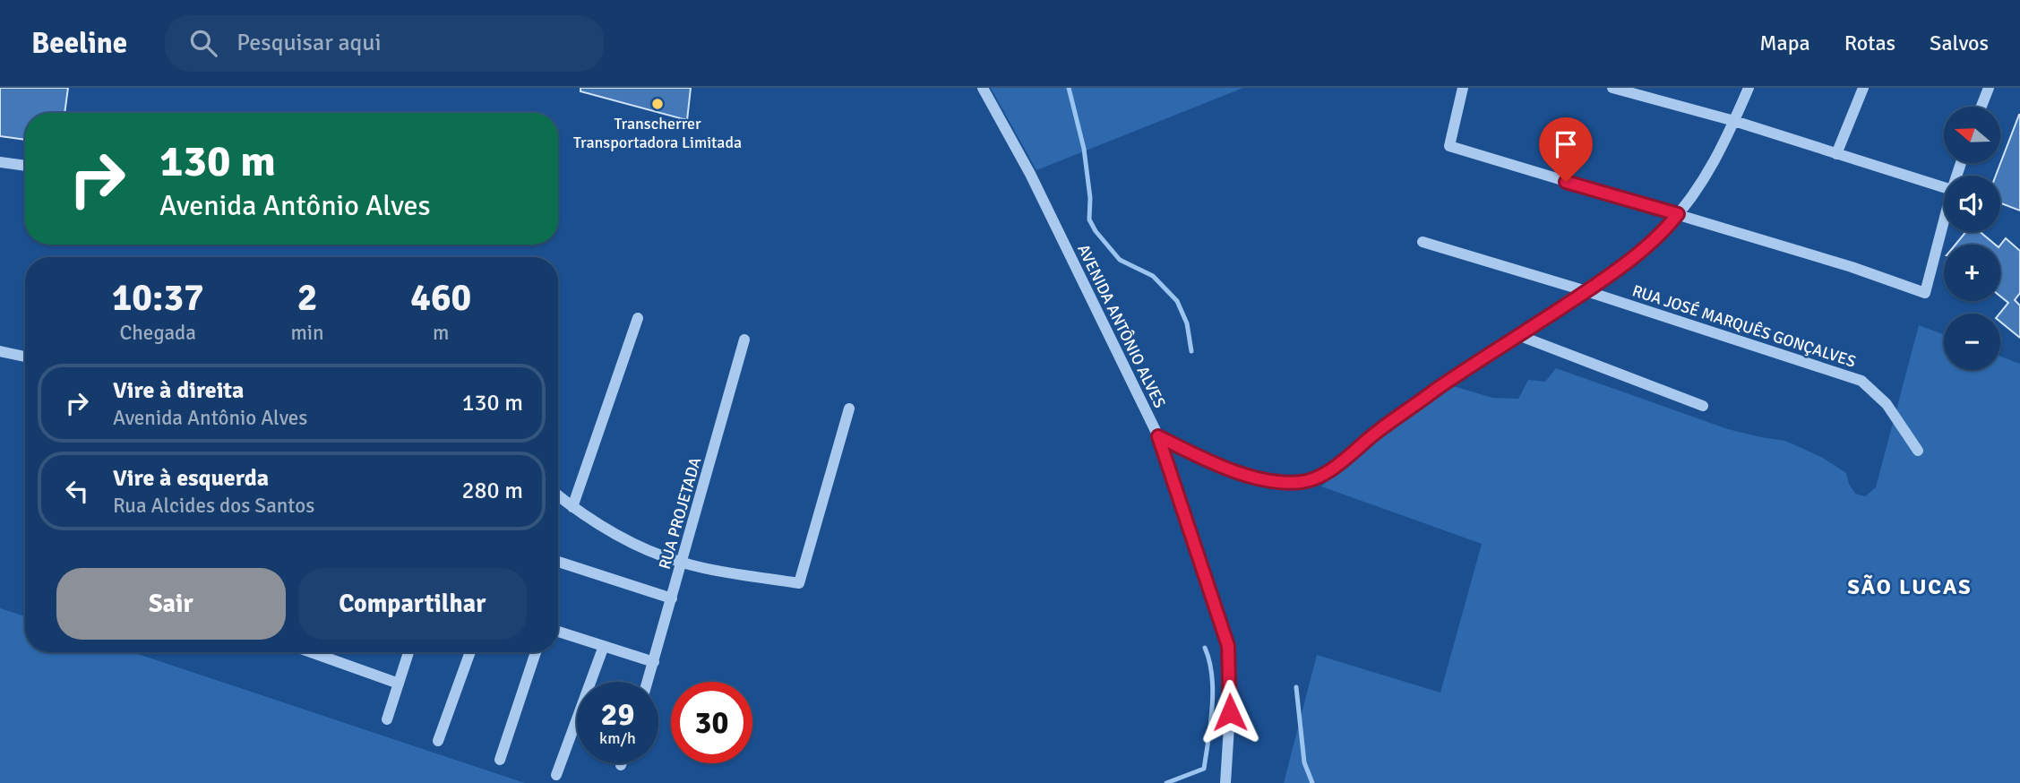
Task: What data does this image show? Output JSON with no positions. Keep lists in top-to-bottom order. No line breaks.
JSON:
{"streets":{"street":["AVENIDA ANTÔNIO ALVES","RUA JOSÉ MARQUÊS GONÇALVES","RUA PROJETADA"]},"districts":["SÃO LUCAS"],"places":["Transcherrer Transportadora Limitada"],"north":"left","page":{"header":"Beeline","search":"Pesquisar aqui","nav":["Mapa","Rotas","Salvos"],"map_buttons":["+","−"],"turn":["130 m","Avenida Antônio Alves"],"eta":["10:37","Chegada","2","min","460","m"],"list":[{"name":"Vire à direita","note":"Avenida Antônio Alves","value":"130 m"},{"name":"Vire à esquerda","note":"Rua Alcides dos Santos","value":"280 m"}],"buttons":["Sair","Compartilhar"],"speed":"29 km/h","limit":"30"}}
